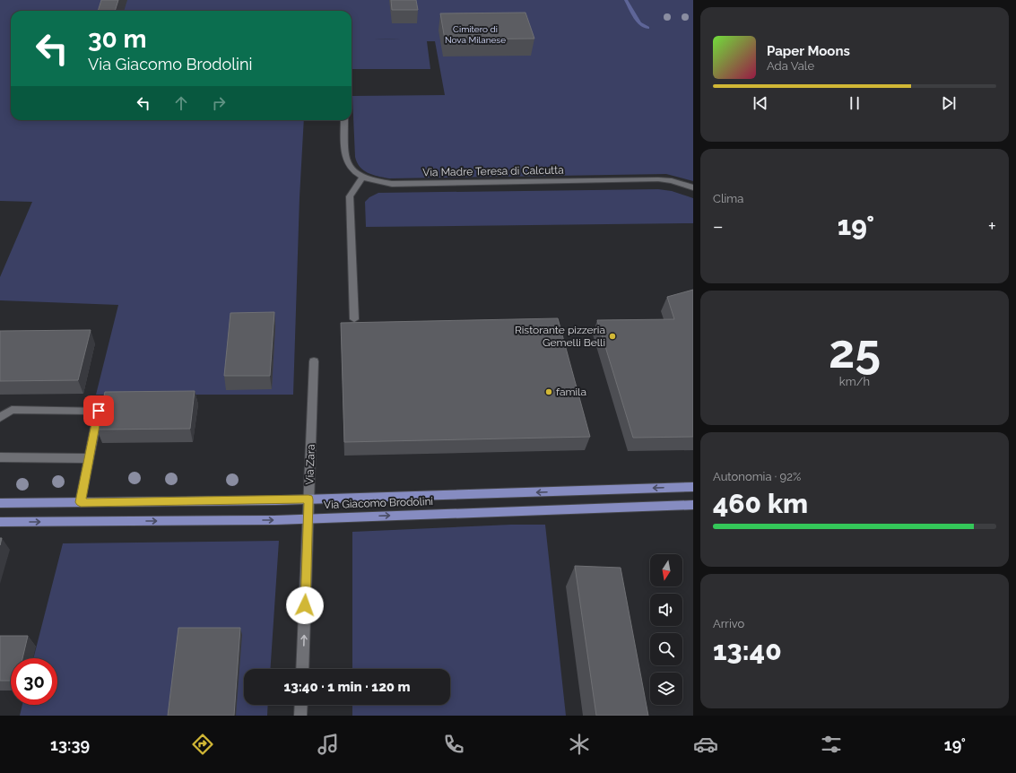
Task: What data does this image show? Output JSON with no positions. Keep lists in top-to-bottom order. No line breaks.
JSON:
{"streets":{"main road":["Via Giacomo Brodolini"],"street":["Via Madre Teresa di Calcutta","Via Zara"]},"crossings":[["Via Zara","Via Giacomo Brodolini"]],"one_way":["Via Zara"],"parks":["Cimitero di Nova Milanese"],"places":["Ristorante pizzeria Gemelli Belli","famila"],"north":"bottom","page":{"turn":["30 m","Via Giacomo Brodolini"],"song":["Paper Moons","Ada Vale"],"tile":["Clima",["25","km/h"],["Autonomia · 92%","460 km"],["Arrivo","13:40"]],"heat":["−","19°","+"],"limit":"30","trip":"13:40 · 1 min · 120 m","tabs":["13:39","19°"]}}
